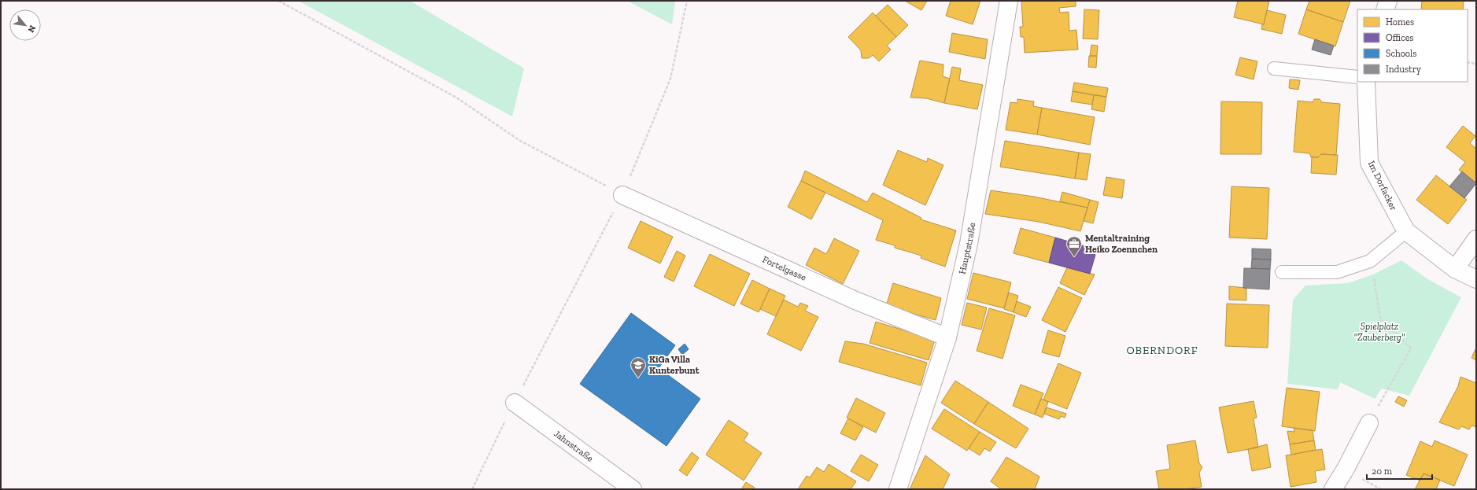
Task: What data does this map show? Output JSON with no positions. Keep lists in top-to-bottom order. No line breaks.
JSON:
{"streets":{"street":["Im Dorfacker","Hauptstraße","Fortelgasse","Jahnstraße"]},"crossings":[["Hauptstraße","Fortelgasse"]],"districts":["OBERNDORF"],"parks":["Spielplatz \"Zauberberg\""],"places":{"office":["Mentaltraining Heiko Zoennchen"],"school or university":["KiGa Villa Kunterbunt"]},"legend":["Homes","Offices","Schools","Industry"],"scale_bar":"20 m","north":"bottom right"}
